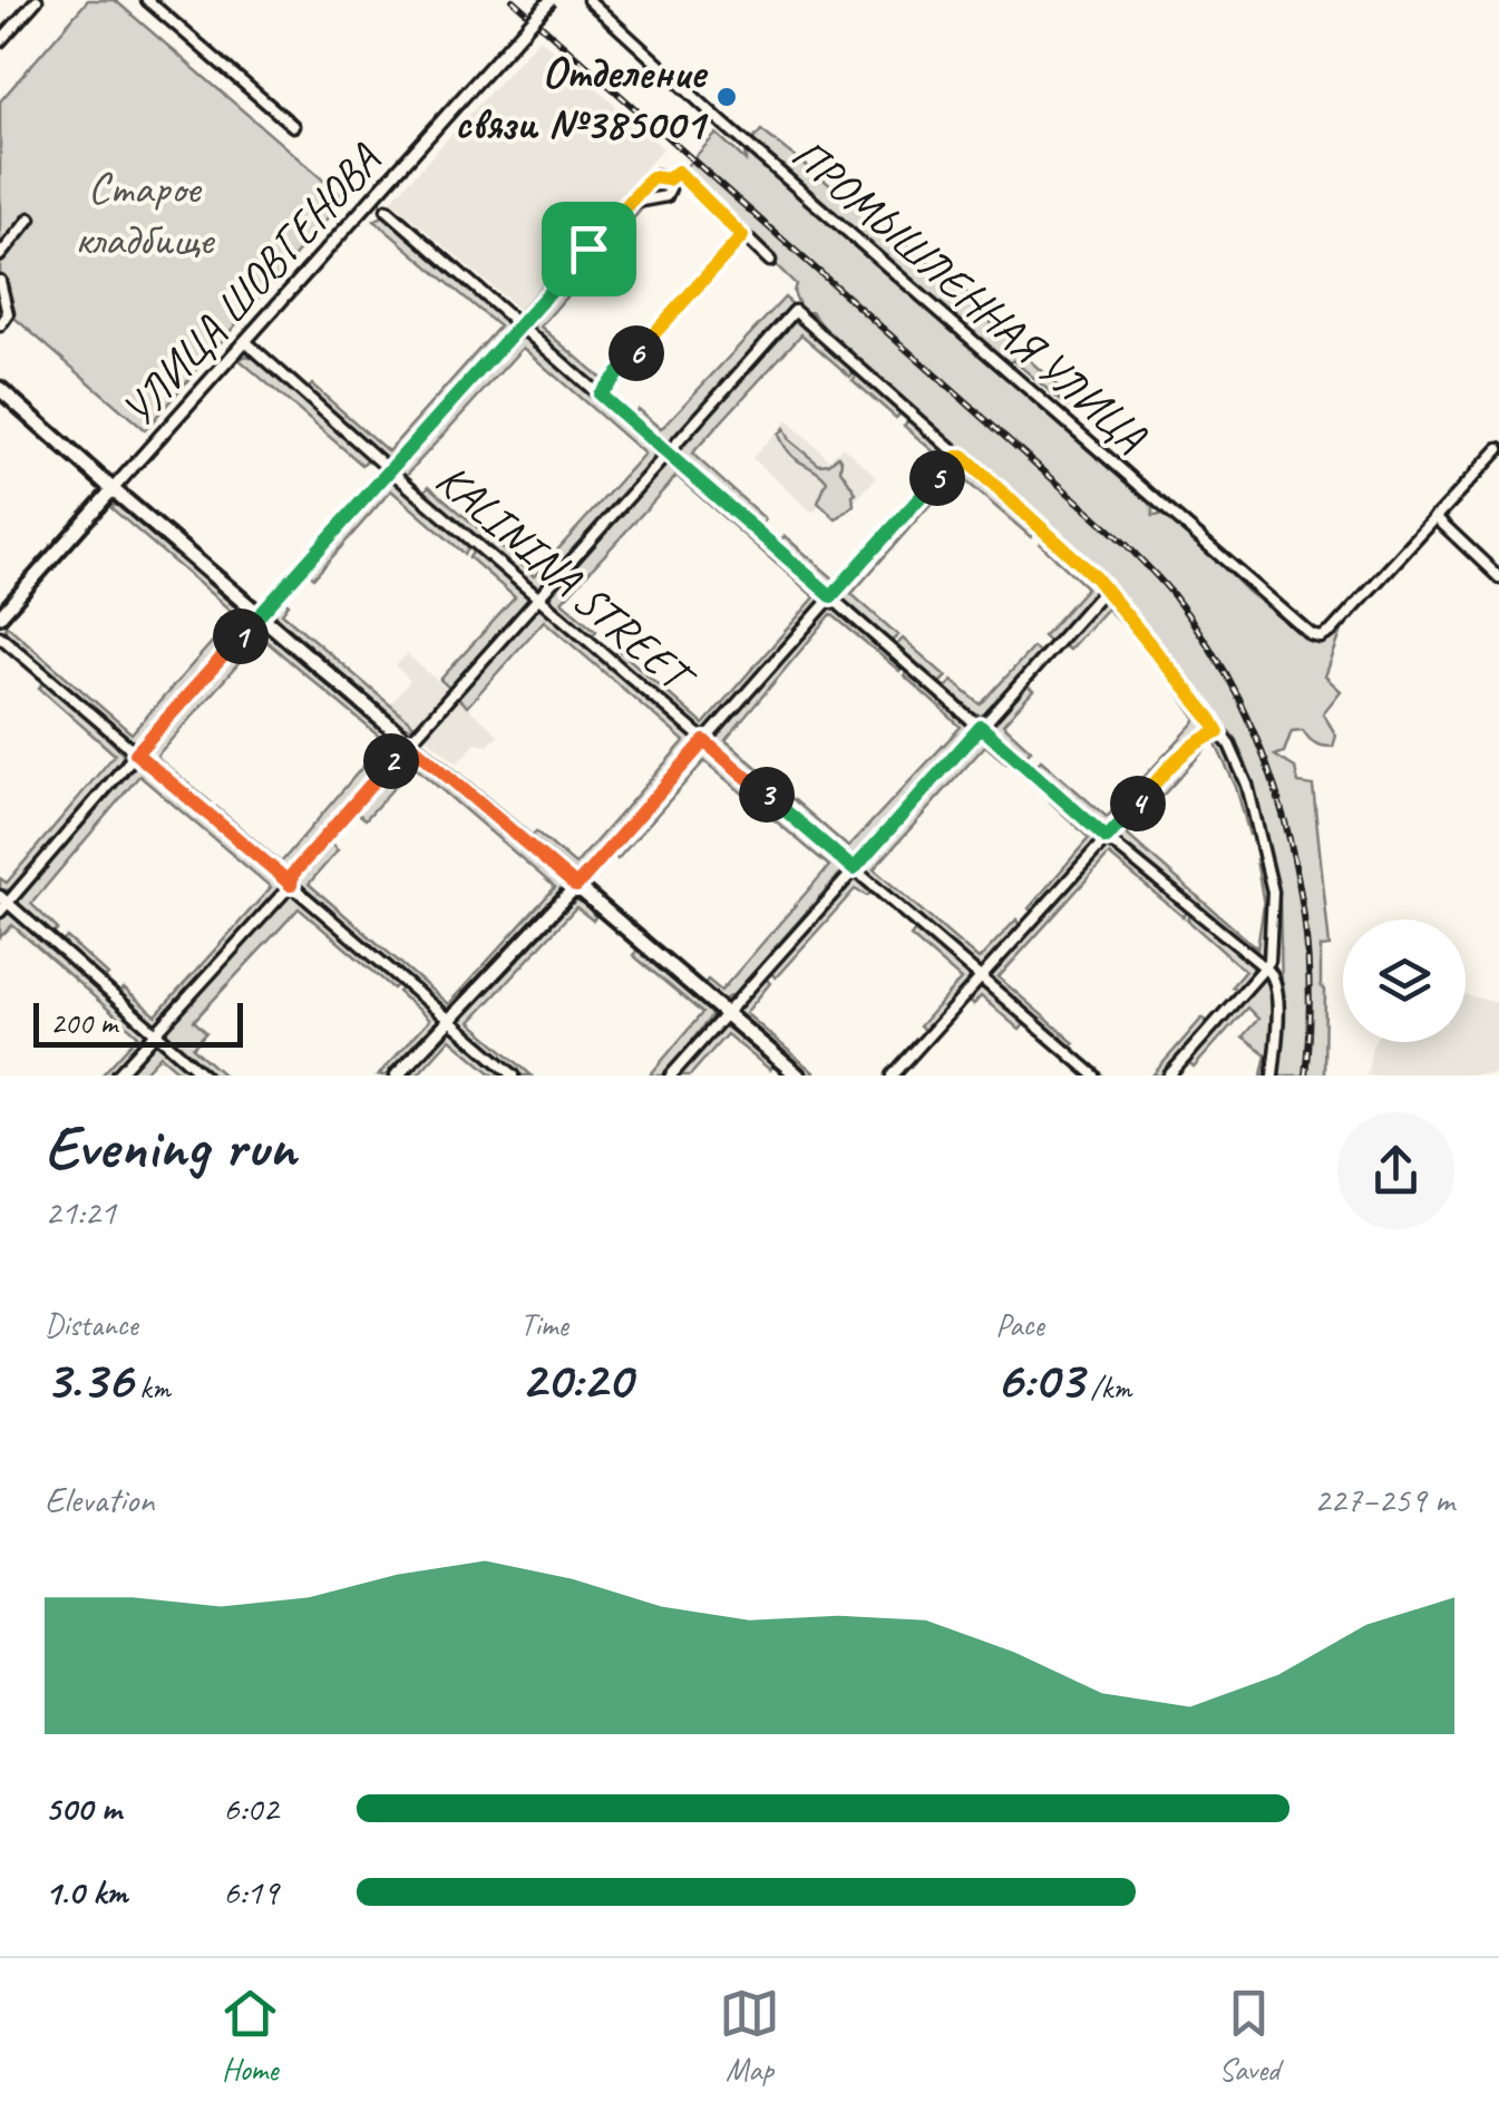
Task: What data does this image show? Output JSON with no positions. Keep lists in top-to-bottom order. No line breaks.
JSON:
{"streets":{"main road":["УЛИЦА ШОВГЕНОВА"],"street":["ПРОМЫШЛЕННАЯ УЛИЦА","KALININA STREET"]},"crossings":[["УЛИЦА ШОВГЕНОВА","KALININA STREET"]],"parks":["Старое кладбище"],"places":["Отделение связи №385001"],"scale_bar":"200 m","page":{"pins":["6","5","1","2","3","4"],"scale":"200 m","heading":["Evening run","21:21"],"stats":[["Distance","3.36 km"],["Time","20:20"],["Pace","6:03 /km"]],"chart":["Elevation","227–259 m"],"list":[{"name":"500 m","note":"6:02"},{"name":"1.0 km","note":"6:19"}],"tabs":["Home","Map","Saved"]}}
